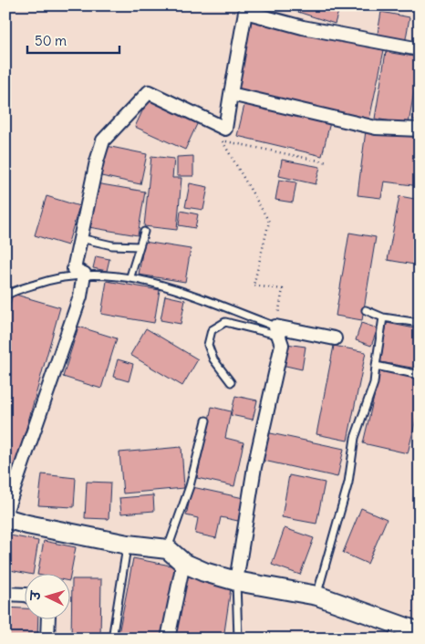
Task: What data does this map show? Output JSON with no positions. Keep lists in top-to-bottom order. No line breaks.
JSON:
{"scale_bar":"50 m","north":"left"}
